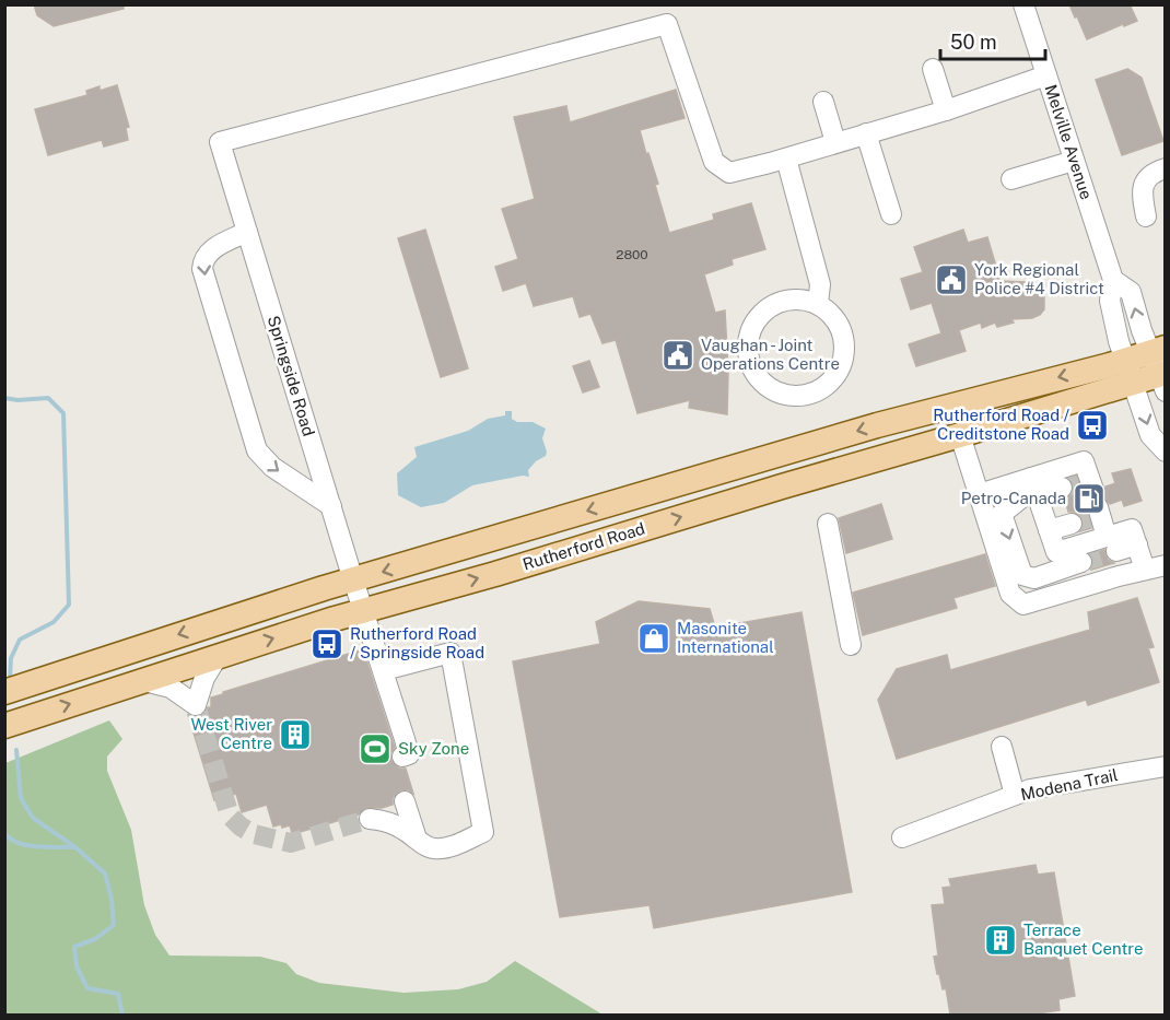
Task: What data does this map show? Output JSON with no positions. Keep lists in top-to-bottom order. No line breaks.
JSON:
{"streets":{"main road":["Rutherford Road"],"street":["Melville Avenue","Springside Road","Modena Trail"]},"crossings":[["Melville Avenue","Rutherford Road"],["Springside Road","Rutherford Road"]],"places":{"public building":["York Regional Police #4 District","Vaughan - Joint Operations Centre"],"bus stop":["Rutherford Road / Creditstone Road","Rutherford Road / Springside Road"],"fuel station":["Petro-Canada"],"shop":["Masonite International"],"building":["West River Centre","Terrace Banquet Centre"],"sports":["Sky Zone"]},"house_numbers":["2800"],"scale_bar":"50 m"}
